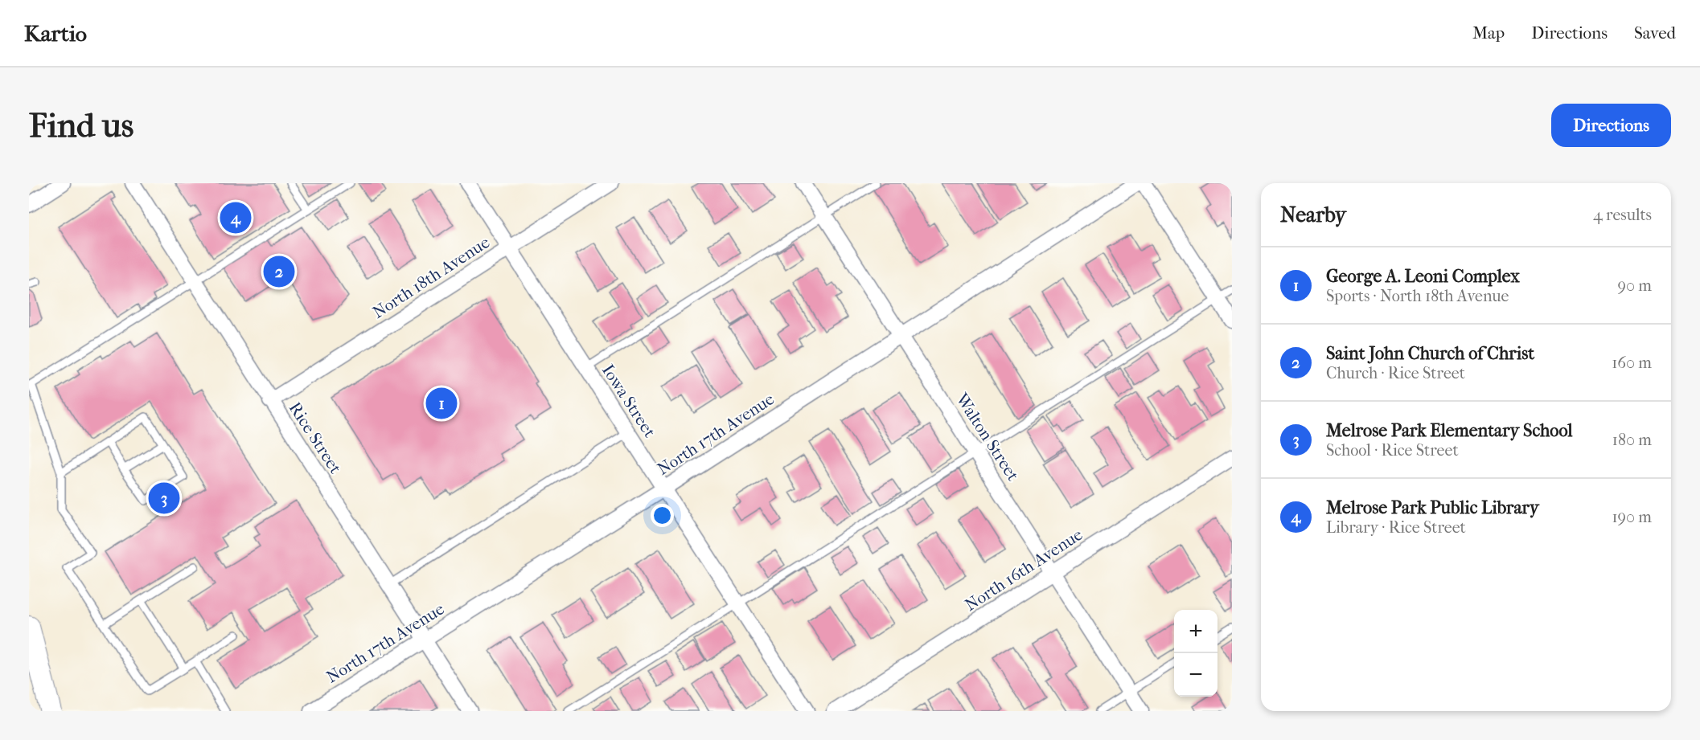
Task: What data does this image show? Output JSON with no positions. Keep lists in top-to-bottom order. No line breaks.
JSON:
{"streets":{"street":["North 18th Avenue","Iowa Street","North 17th Avenue","Walton Street","Rice Street","North 16th Avenue"]},"crossings":[["North 18th Avenue","Iowa Street"],["North 18th Avenue","Rice Street"],["Iowa Street","North 17th Avenue"],["North 17th Avenue","Walton Street"],["North 17th Avenue","Rice Street"],["Walton Street","North 16th Avenue"]],"page":{"header":"Kartio","nav":["Map","Directions","Saved"],"buttons":"Directions","title":"Find us","heading":["Nearby","4 results"],"pins":["4","2","1","3"],"list":[{"mark":"1","name":"George A. Leoni Complex","note":"Sports · North 18th Avenue","value":"90 m"},{"mark":"2","name":"Saint John Church of Christ","note":"Church · Rice Street","value":"160 m"},{"mark":"3","name":"Melrose Park Elementary School","note":"School · Rice Street","value":"180 m"},{"mark":"4","name":"Melrose Park Public Library","note":"Library · Rice Street","value":"190 m"}],"map_buttons":["+","−"]}}
